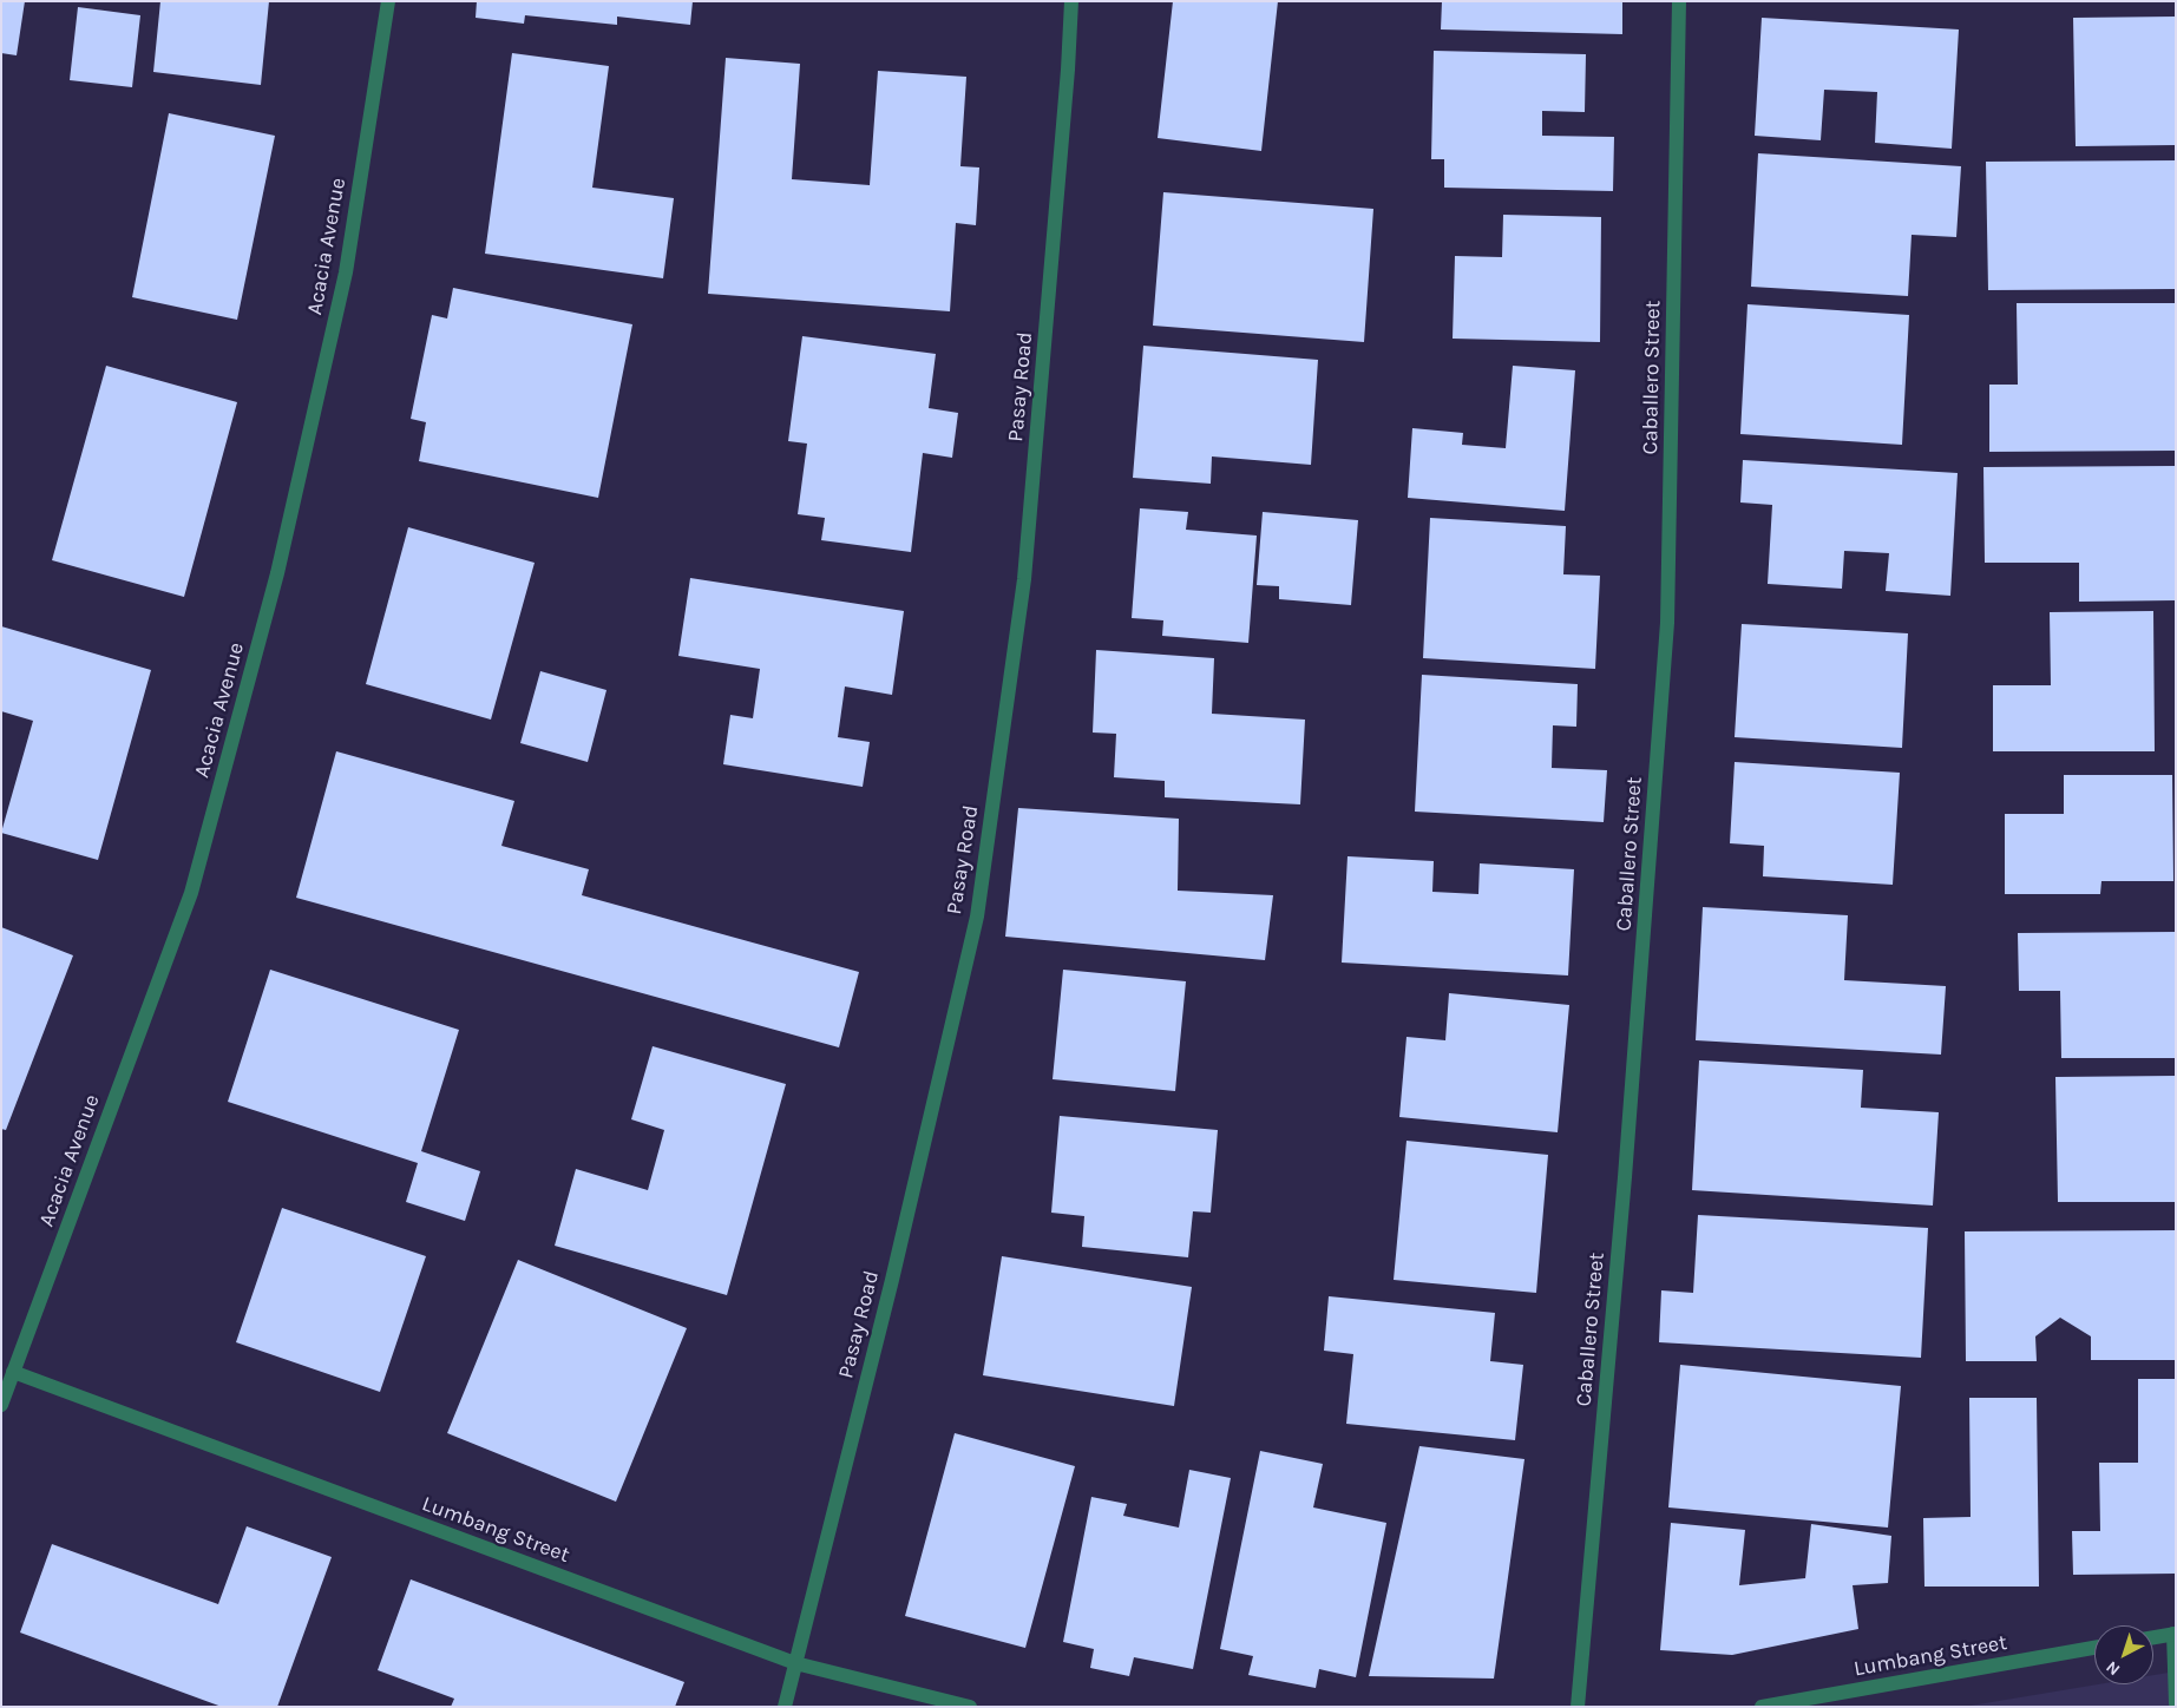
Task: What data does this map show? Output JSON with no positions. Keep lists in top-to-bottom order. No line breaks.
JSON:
{"streets":{"street":["Acacia Avenue","Caballero Street","Pasay Road","Lumbang Street"]},"crossings":[["Acacia Avenue","Lumbang Street"],["Pasay Road","Lumbang Street"]],"north":"bottom left"}
